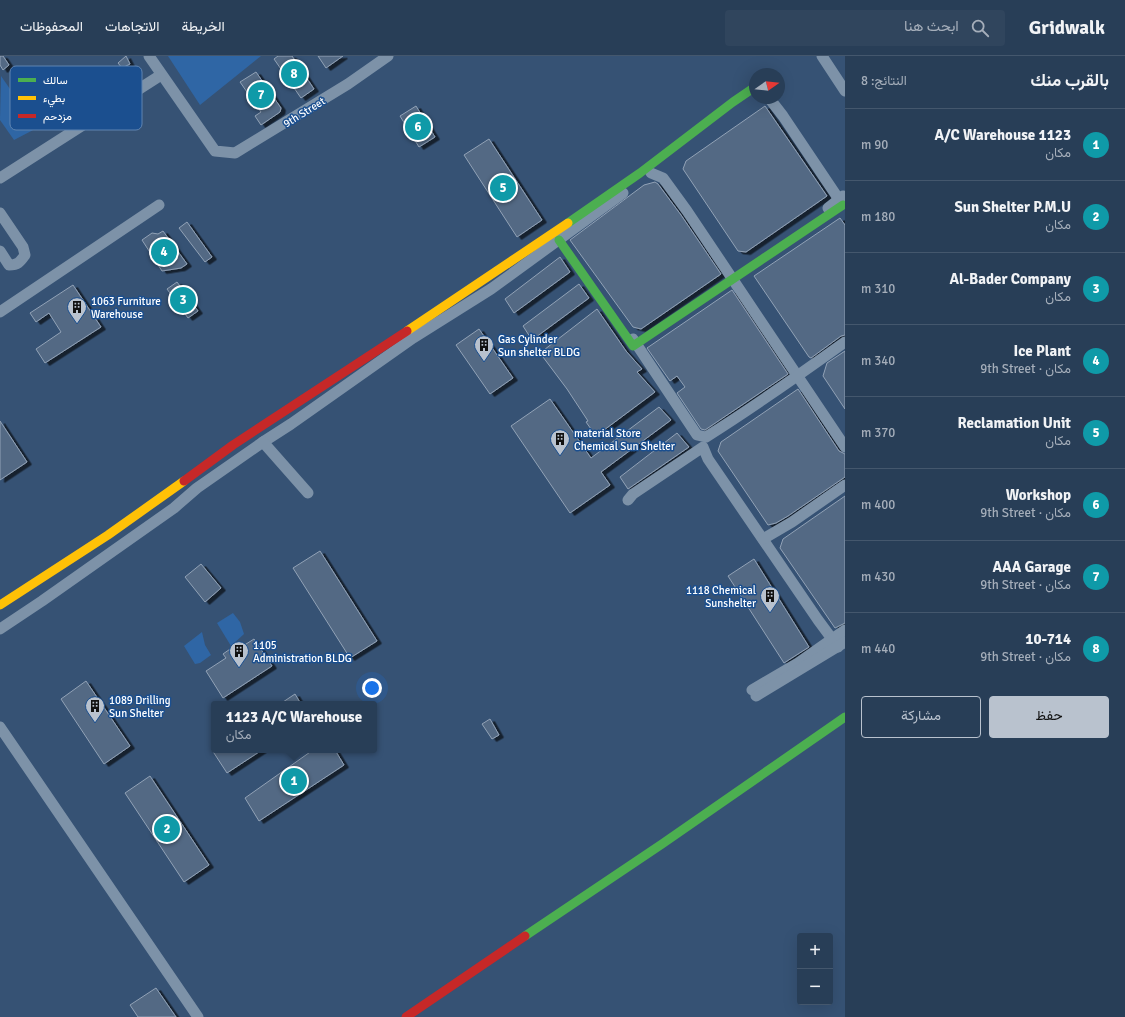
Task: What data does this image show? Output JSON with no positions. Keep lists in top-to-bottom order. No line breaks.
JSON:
{"streets":{"street":["9th Street"]},"places":{"building":["1063 Furniture Warehouse","Gas Cylinder Sun shelter BLDG","material Store Chemical Sun Shelter","1118 Chemical Sunshelter","1105 Administration BLDG","1089 Drilling Sun Shelter"]},"legend":["سالك","بطيء","مزدحم"],"north":"right","page":{"header":"Gridwalk","search":"ابحث هنا","nav":["الخريطة","الاتجاهات","المحفوظات"],"heading":["بالقرب منك","النتائج: 8"],"pins":["8","7","6","5","4","3","1","2"],"list":[{"mark":"1","name":"1123 A/C Warehouse","note":"مكان","value":"90 m"},{"mark":"2","name":"Sun Shelter P.M.U","note":"مكان","value":"180 m"},{"mark":"3","name":"Al-Bader Company","note":"مكان","value":"310 m"},{"mark":"4","name":"Ice Plant","note":"مكان · 9th Street","value":"340 m"},{"mark":"5","name":"Reclamation Unit","note":"مكان","value":"370 m"},{"mark":"6","name":"Workshop","note":"مكان · 9th Street","value":"400 m"},{"mark":"7","name":"AAA Garage","note":"مكان · 9th Street","value":"430 m"},{"mark":"8","name":"10-714","note":"مكان · 9th Street","value":"440 m"}],"buttons":["حفظ","مشاركة"],"popup":["1123 A/C Warehouse","مكان"],"map_buttons":["+","−"]}}
